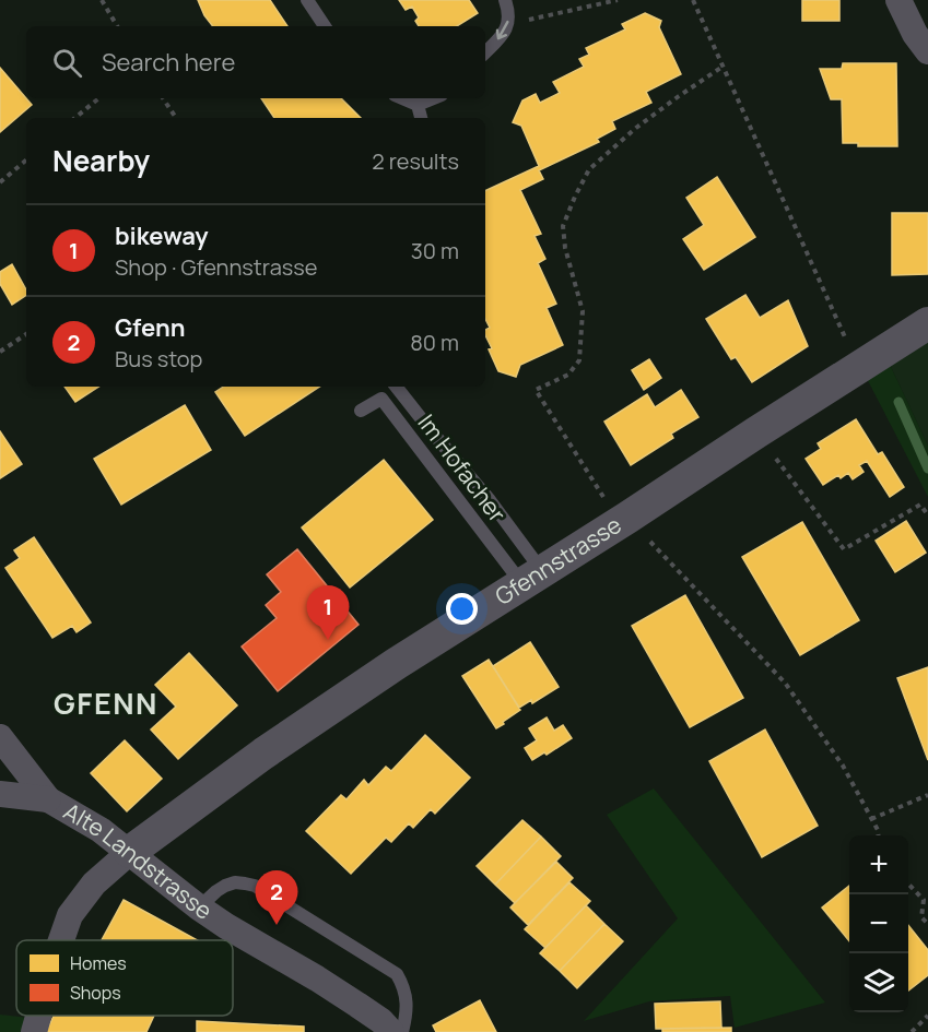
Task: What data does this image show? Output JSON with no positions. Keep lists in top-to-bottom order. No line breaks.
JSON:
{"streets":{"street":["Gfennstrasse","Alte Landstrasse"],"lane":["Im Hofacher"]},"crossings":[["Im Hofacher","Gfennstrasse"],["Gfennstrasse","Alte Landstrasse"]],"districts":["GFENN"],"legend":["Homes","Shops"],"page":{"search":"Search here","heading":["Nearby","2 results"],"list":[{"mark":"1","name":"bikeway","note":"Shop · Gfennstrasse","value":"30 m"},{"mark":"2","name":"Gfenn","note":"Bus stop","value":"80 m"}],"pins":["1","2"],"map_buttons":["+","−"]}}
